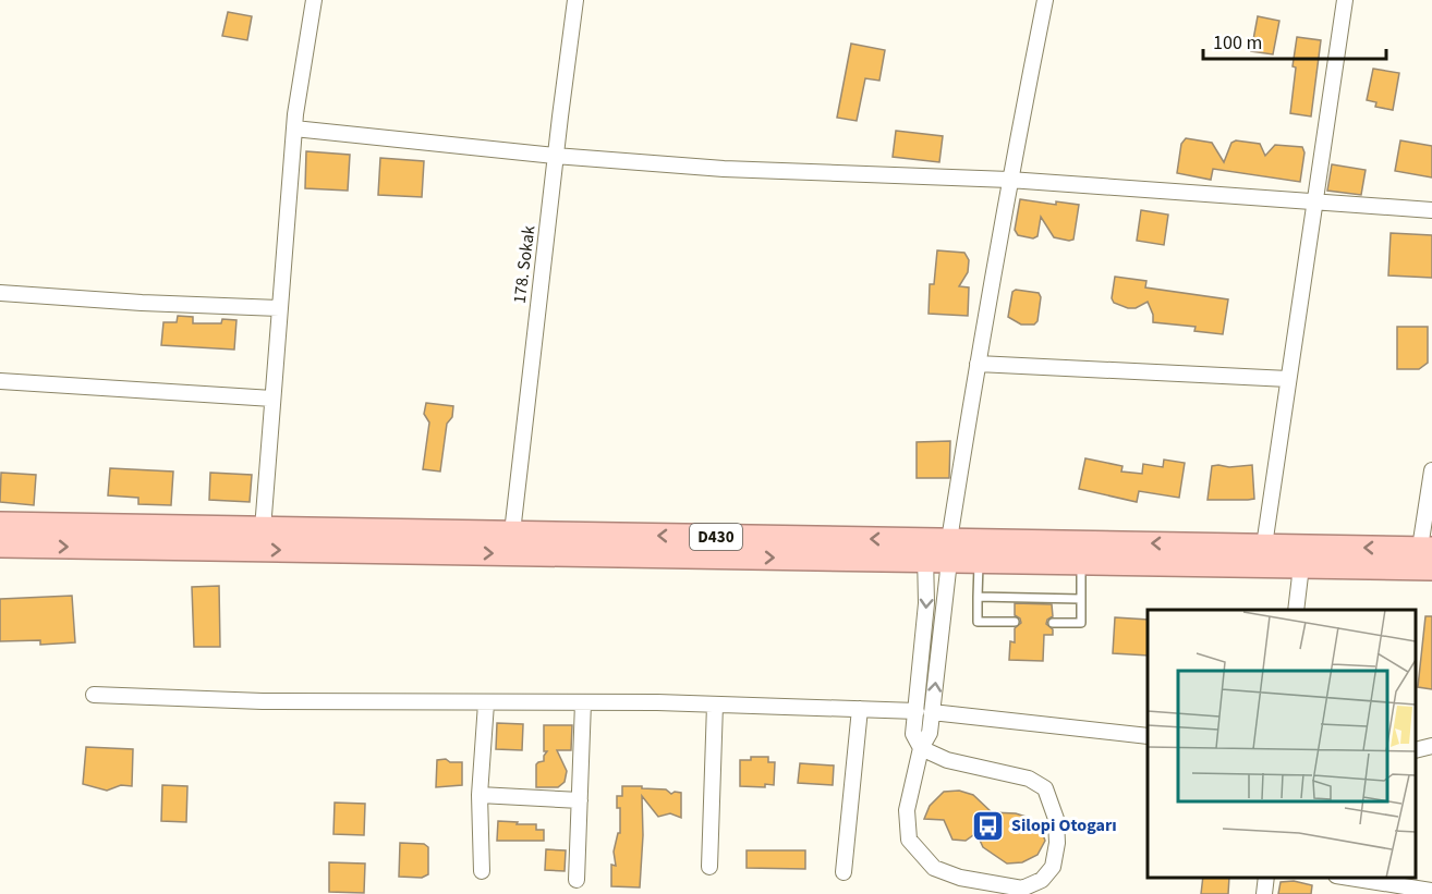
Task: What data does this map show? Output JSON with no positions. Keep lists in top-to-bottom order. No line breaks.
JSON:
{"streets":{"highway":["D430"],"street":["178. Sokak"]},"crossings":[["178. Sokak","D430"]],"places":{"bus stop":["Silopi Otogarı"]},"scale_bar":"100 m"}
